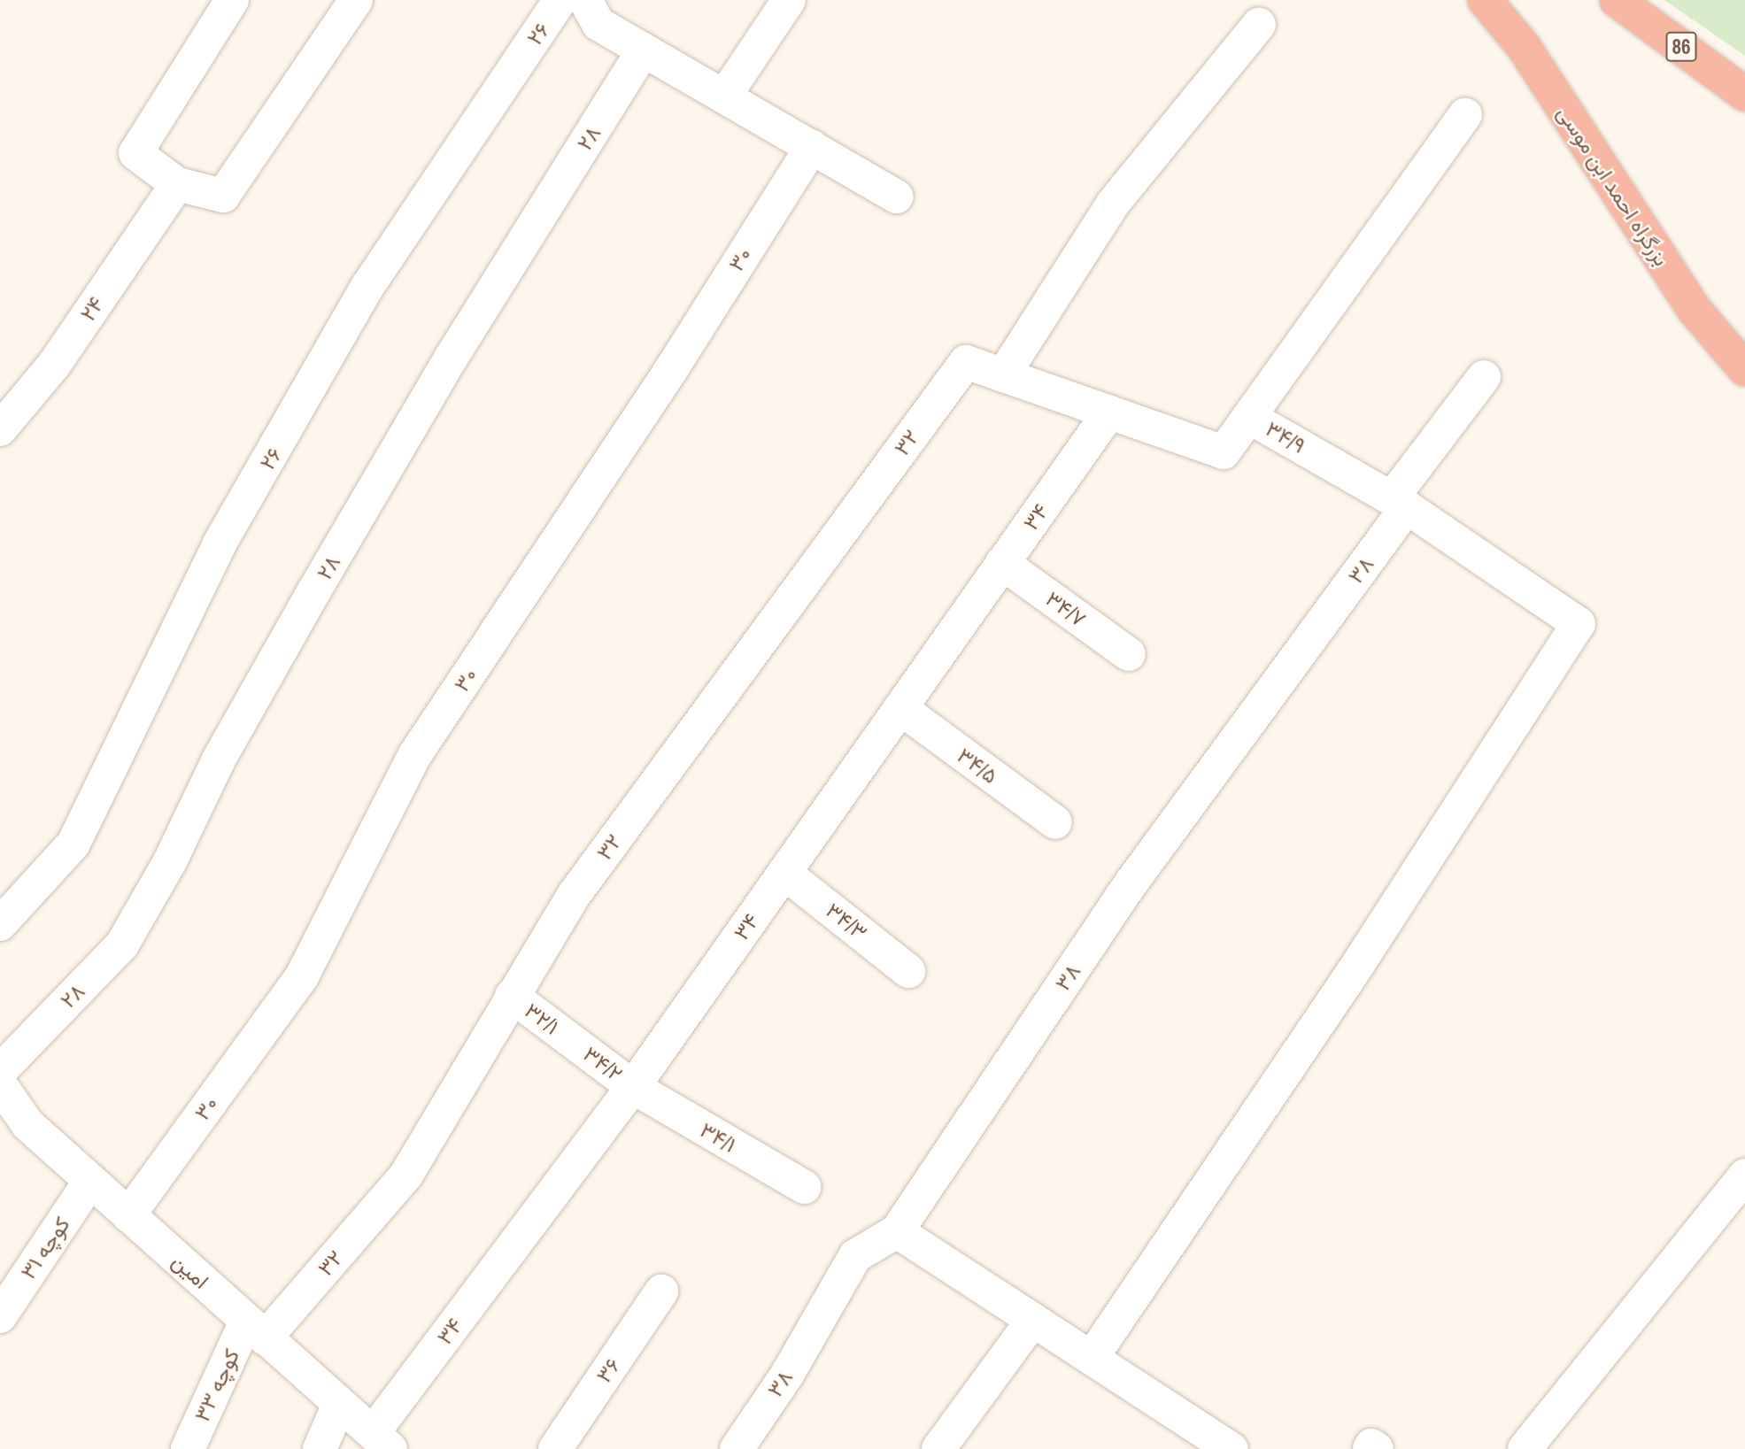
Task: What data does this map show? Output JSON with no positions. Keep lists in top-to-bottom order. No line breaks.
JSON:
{"streets":{"highway":["86","بزرگراه احمد ابن موسی"],"street":["۲۶","۲۸","۳۰","۲۴","۳۴/۹","۳۲","۳۴","۳۸","۳۴/۷","۳۴/۵","۳۴/۳","۳۲/۱","۳۴/۲","۳۴/۱","کوچه ۳۱","امین","۳۶","کوچه ۳۳"]},"crossings":[["۳۰","امین"],["۳۴/۹","۳۸"],["۳۲","۳۲/۱"],["۳۲","امین"],["۳۲","کوچه ۳۳"],["۳۴","۳۴/۷"],["۳۴","۳۴/۵"],["۳۴","۳۴/۳"],["۳۴","۳۴/۲"],["۳۴","۳۴/۱"],["۳۴","امین"],["۳۲/۱","۳۴/۲"],["۳۴/۲","۳۴/۱"],["کوچه ۳۱","امین"],["امین","کوچه ۳۳"]]}
